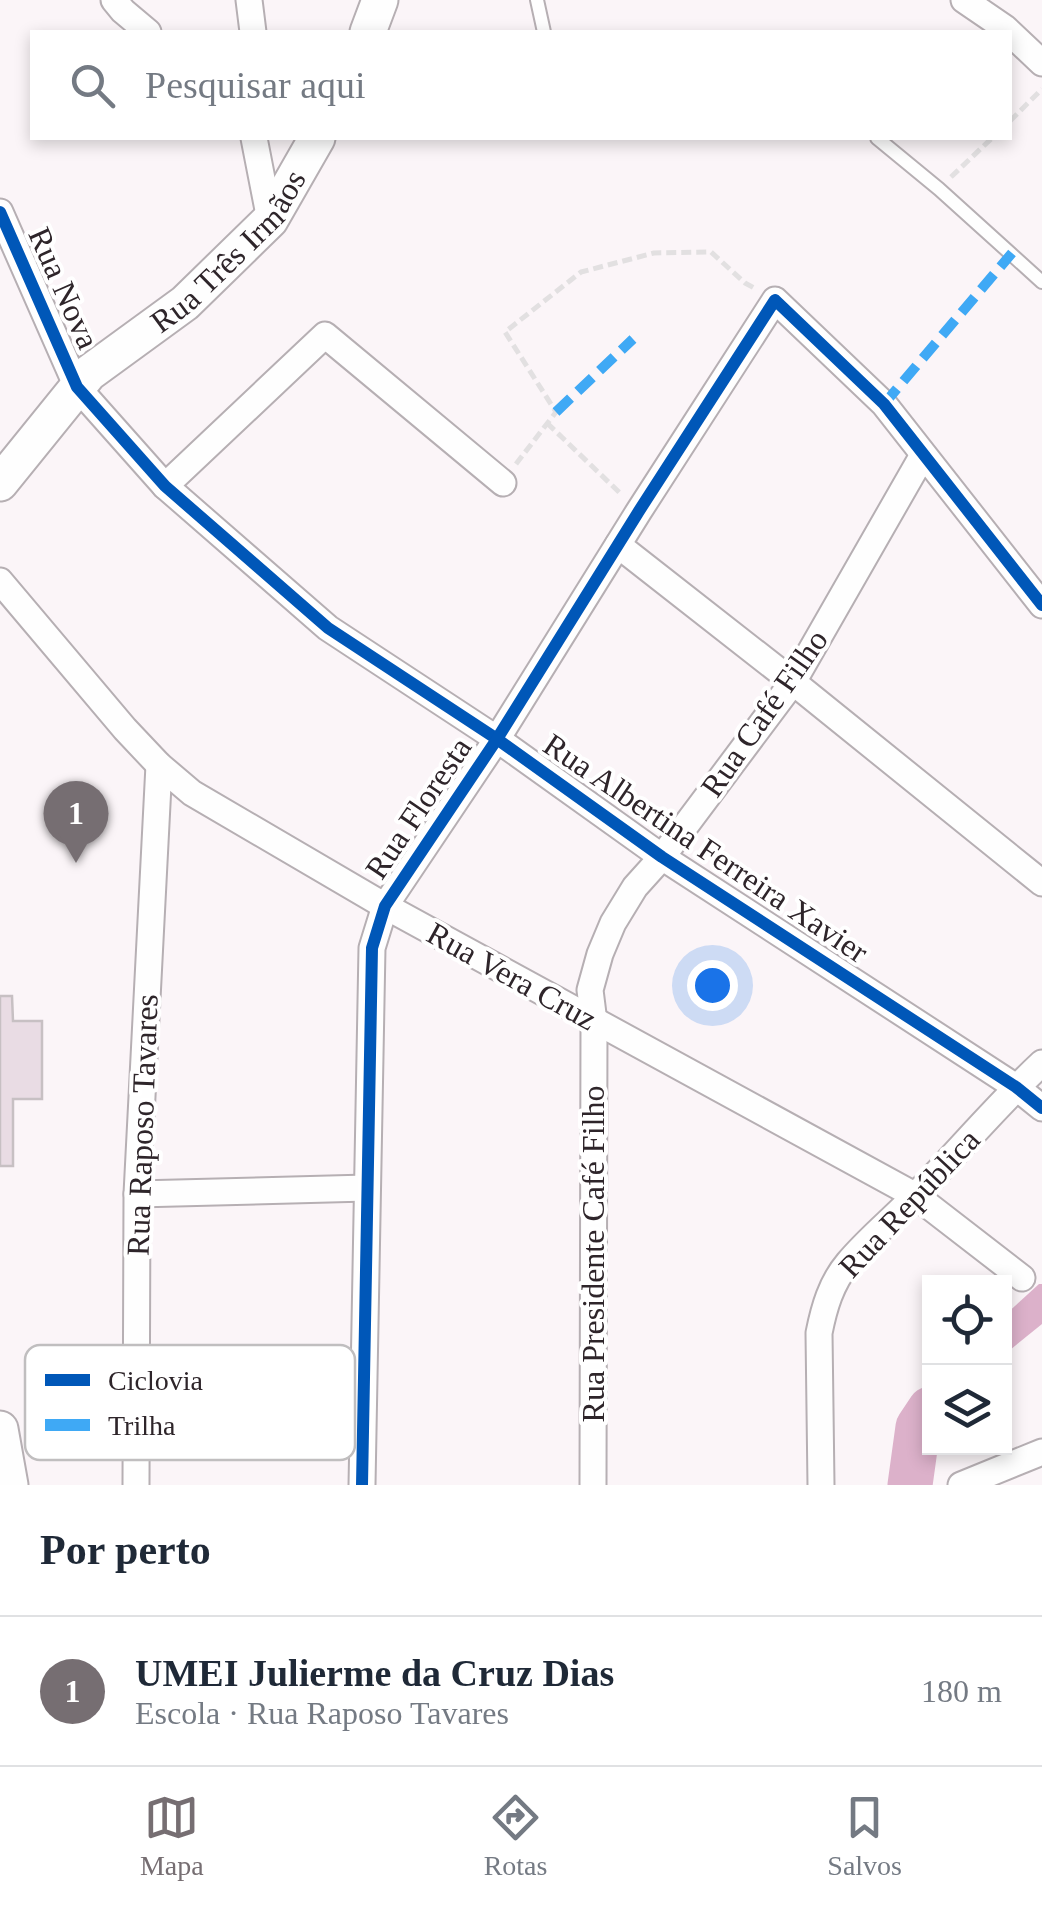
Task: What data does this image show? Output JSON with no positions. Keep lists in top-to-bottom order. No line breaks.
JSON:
{"streets":{"street":["Rua Três Irmãos","Rua Nova","Rua Café Filho","Rua Floresta","Rua Albertina Ferreira Xavier","Rua Vera Cruz","Rua Raposo Tavares","Rua República","Rua Presidente Café Filho"]},"crossings":[["Rua Três Irmãos","Rua Nova"],["Rua Três Irmãos","Rua Albertina Ferreira Xavier"],["Rua Nova","Rua Albertina Ferreira Xavier"],["Rua Café Filho","Rua Albertina Ferreira Xavier"],["Rua Café Filho","Rua Vera Cruz"],["Rua Café Filho","Rua Presidente Café Filho"],["Rua Floresta","Rua Albertina Ferreira Xavier"],["Rua Floresta","Rua Vera Cruz"],["Rua Albertina Ferreira Xavier","Rua República"],["Rua Vera Cruz","Rua Raposo Tavares"],["Rua Vera Cruz","Rua República"],["Rua Vera Cruz","Rua Presidente Café Filho"]],"legend":["Ciclovia","Trilha"],"page":{"search":"Pesquisar aqui","pins":"1","heading":"Por perto","list":[{"mark":"1","name":"UMEI Julierme da Cruz Dias","note":"Escola · Rua Raposo Tavares","value":"180 m"}],"nav":["Mapa","Rotas","Salvos"]}}
